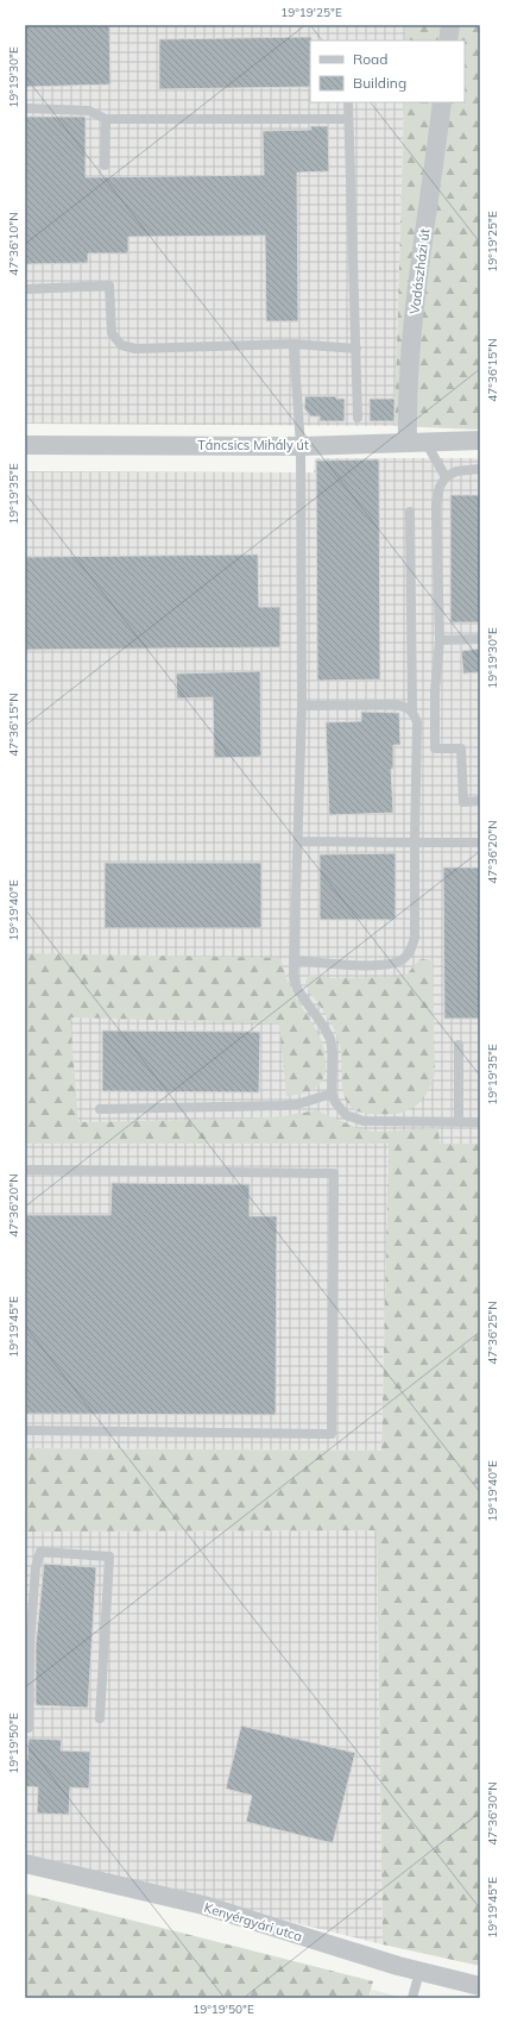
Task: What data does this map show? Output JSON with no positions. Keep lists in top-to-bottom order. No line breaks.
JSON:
{"streets":{"street":["Vadászházi út","Táncsics Mihály út","Kenyérgyári utca"]},"crossings":[["Vadászházi út","Táncsics Mihály út"]],"legend":["Road","Building"],"coordinates":["19°19'25\"E","19°19'30\"E","47°36'10\"N","47°36'15\"N","19°19'35\"E","47°36'20\"N","19°19'40\"E","19°19'45\"E","47°36'25\"N","19°19'50\"E","47°36'30\"N"]}
